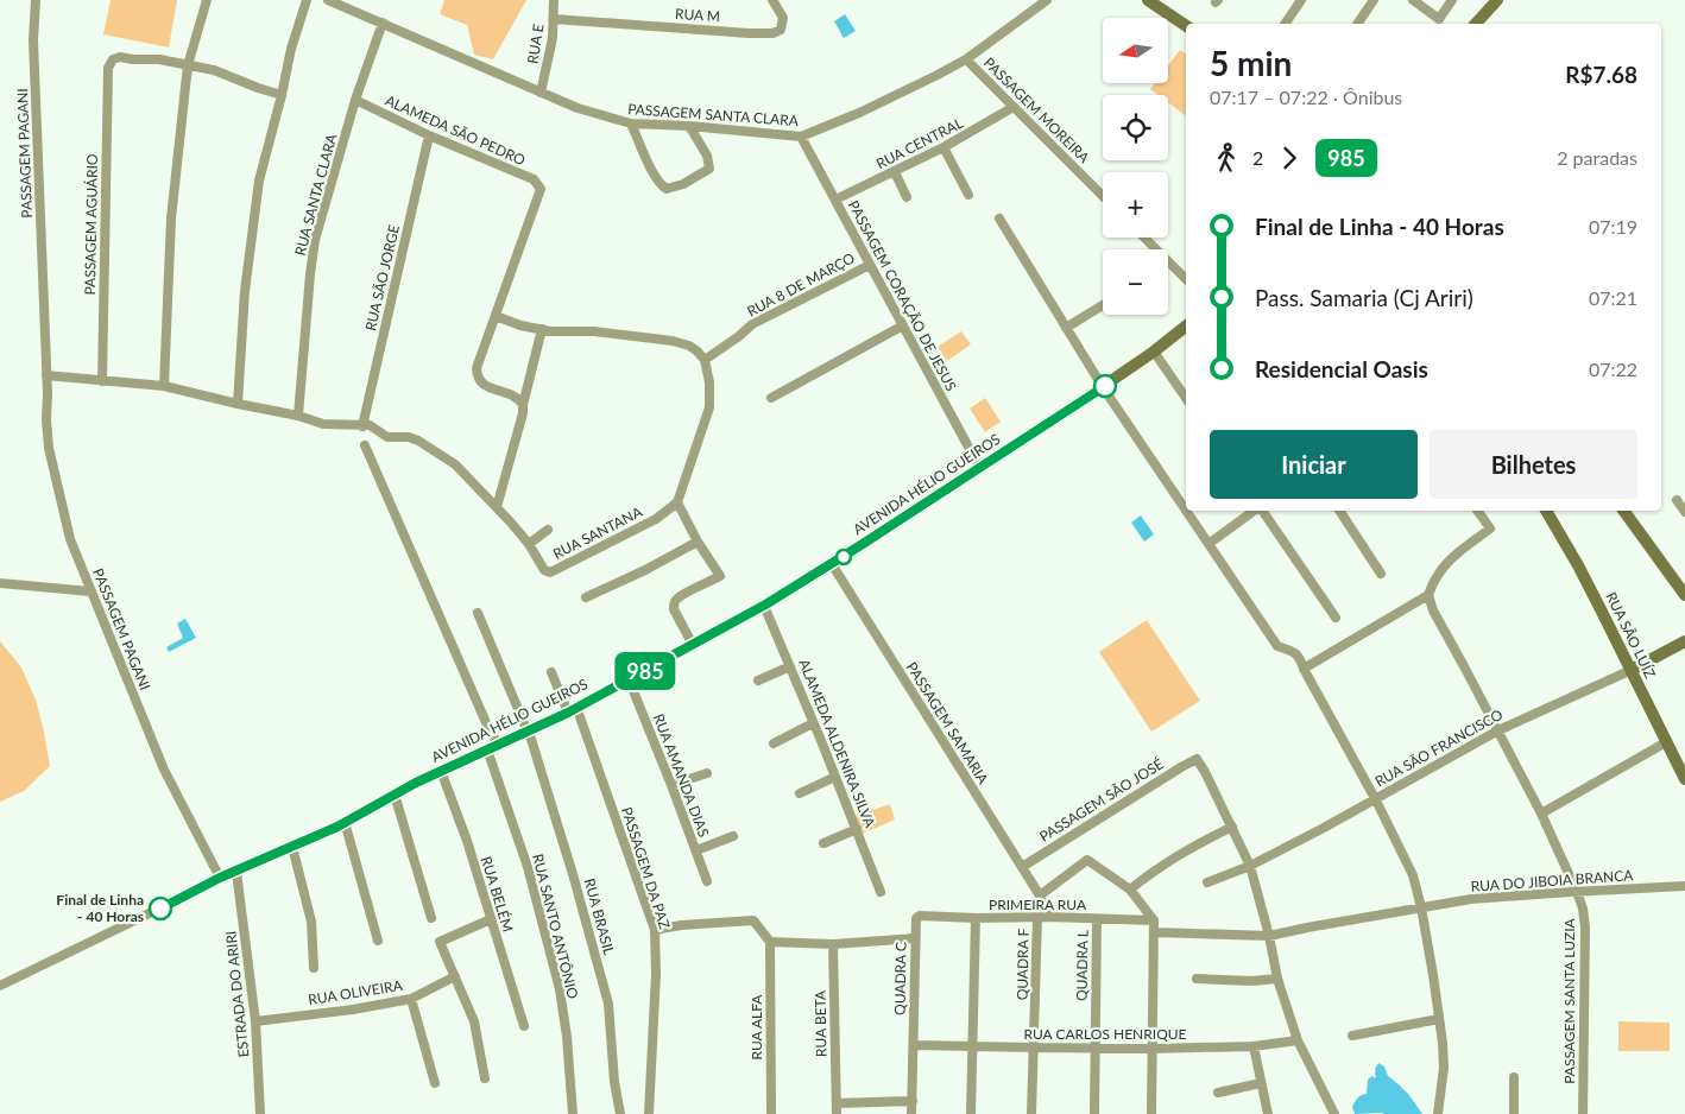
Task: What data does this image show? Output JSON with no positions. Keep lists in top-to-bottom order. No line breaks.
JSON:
{"streets":{"main road":["AVENIDA HÉLIO GUEIROS","RUA SÃO LUÍZ","RUA SÃO FRANCISCO"],"street":["RUA M","RUA E","PASSAGEM MOREIRA","PASSAGEM SANTA CLARA","ALAMEDA SÃO PEDRO","RUA CENTRAL","PASSAGEM PAGANI","RUA SANTA CLARA","PASSAGEM AGUÁRIO","RUA SÃO JORGE","RUA 8 DE MARÇO","PASSAGEM CORAÇÃO DE JESUS","RUA SANTANA","PASSAGEM SAMARIA","ALAMEDA ALDENIRA SILVA","RUA AMANDA DIAS","PASSAGEM SÃO JOSÉ","PASSAGEM DA PAZ","RUA DO JIBOIA BRANCA","RUA BELÉM","PRIMEIRA RUA","RUA BRASIL","RUA SANTO ANTÔNIO","QUADRA F","QUADRA L","QUADRA C","RUA OLIVEIRA","ESTRADA DO ARIRI","PASSAGEM SANTA LUZIA","RUA BETA","RUA ALFA","RUA CARLOS HENRIQUE"]},"crossings":[["RUA M","RUA E"],["RUA E","PASSAGEM SANTA CLARA"],["PASSAGEM MOREIRA","PASSAGEM SANTA CLARA"],["PASSAGEM MOREIRA","RUA CENTRAL"],["PASSAGEM SANTA CLARA","RUA SANTA CLARA"],["PASSAGEM SANTA CLARA","PASSAGEM CORAÇÃO DE JESUS"],["ALAMEDA SÃO PEDRO","RUA SANTA CLARA"],["ALAMEDA SÃO PEDRO","RUA SÃO JORGE"],["RUA CENTRAL","PASSAGEM CORAÇÃO DE JESUS"],["PASSAGEM PAGANI","AVENIDA HÉLIO GUEIROS"],["RUA 8 DE MARÇO","PASSAGEM CORAÇÃO DE JESUS"],["PASSAGEM CORAÇÃO DE JESUS","AVENIDA HÉLIO GUEIROS"],["AVENIDA HÉLIO GUEIROS","PASSAGEM SAMARIA"],["AVENIDA HÉLIO GUEIROS","ALAMEDA ALDENIRA SILVA"],["AVENIDA HÉLIO GUEIROS","RUA AMANDA DIAS"],["AVENIDA HÉLIO GUEIROS","PASSAGEM DA PAZ"],["AVENIDA HÉLIO GUEIROS","RUA BELÉM"],["AVENIDA HÉLIO GUEIROS","RUA BRASIL"],["AVENIDA HÉLIO GUEIROS","RUA SANTO ANTÔNIO"],["AVENIDA HÉLIO GUEIROS","ESTRADA DO ARIRI"],["RUA SÃO LUÍZ","RUA SÃO FRANCISCO"],["PASSAGEM SAMARIA","PASSAGEM SÃO JOSÉ"],["PASSAGEM SAMARIA","PRIMEIRA RUA"],["RUA SÃO FRANCISCO","PASSAGEM SANTA LUZIA"],["RUA DO JIBOIA BRANCA","PASSAGEM SANTA LUZIA"],["PRIMEIRA RUA","QUADRA F"],["PRIMEIRA RUA","QUADRA L"],["PRIMEIRA RUA","QUADRA C"],["QUADRA F","RUA CARLOS HENRIQUE"],["QUADRA L","RUA CARLOS HENRIQUE"],["QUADRA C","RUA CARLOS HENRIQUE"],["RUA OLIVEIRA","ESTRADA DO ARIRI"]],"places":["Final de Linha - 40 Horas"],"lines":["bus line 985"],"north":"left","page":{"on_map":"985","map_buttons":["+","−"],"heading":["5 min","07:17 – 07:22 · Ônibus","R$7.68"],"legs":["2","985","2 paradas"],"list":[{"name":"Final de Linha - 40 Horas","value":"07:19"},{"name":"Pass. Samaria (Cj Ariri)","value":"07:21"},{"name":"Residencial Oasis","value":"07:22"}],"buttons":["Iniciar","Bilhetes"]}}
